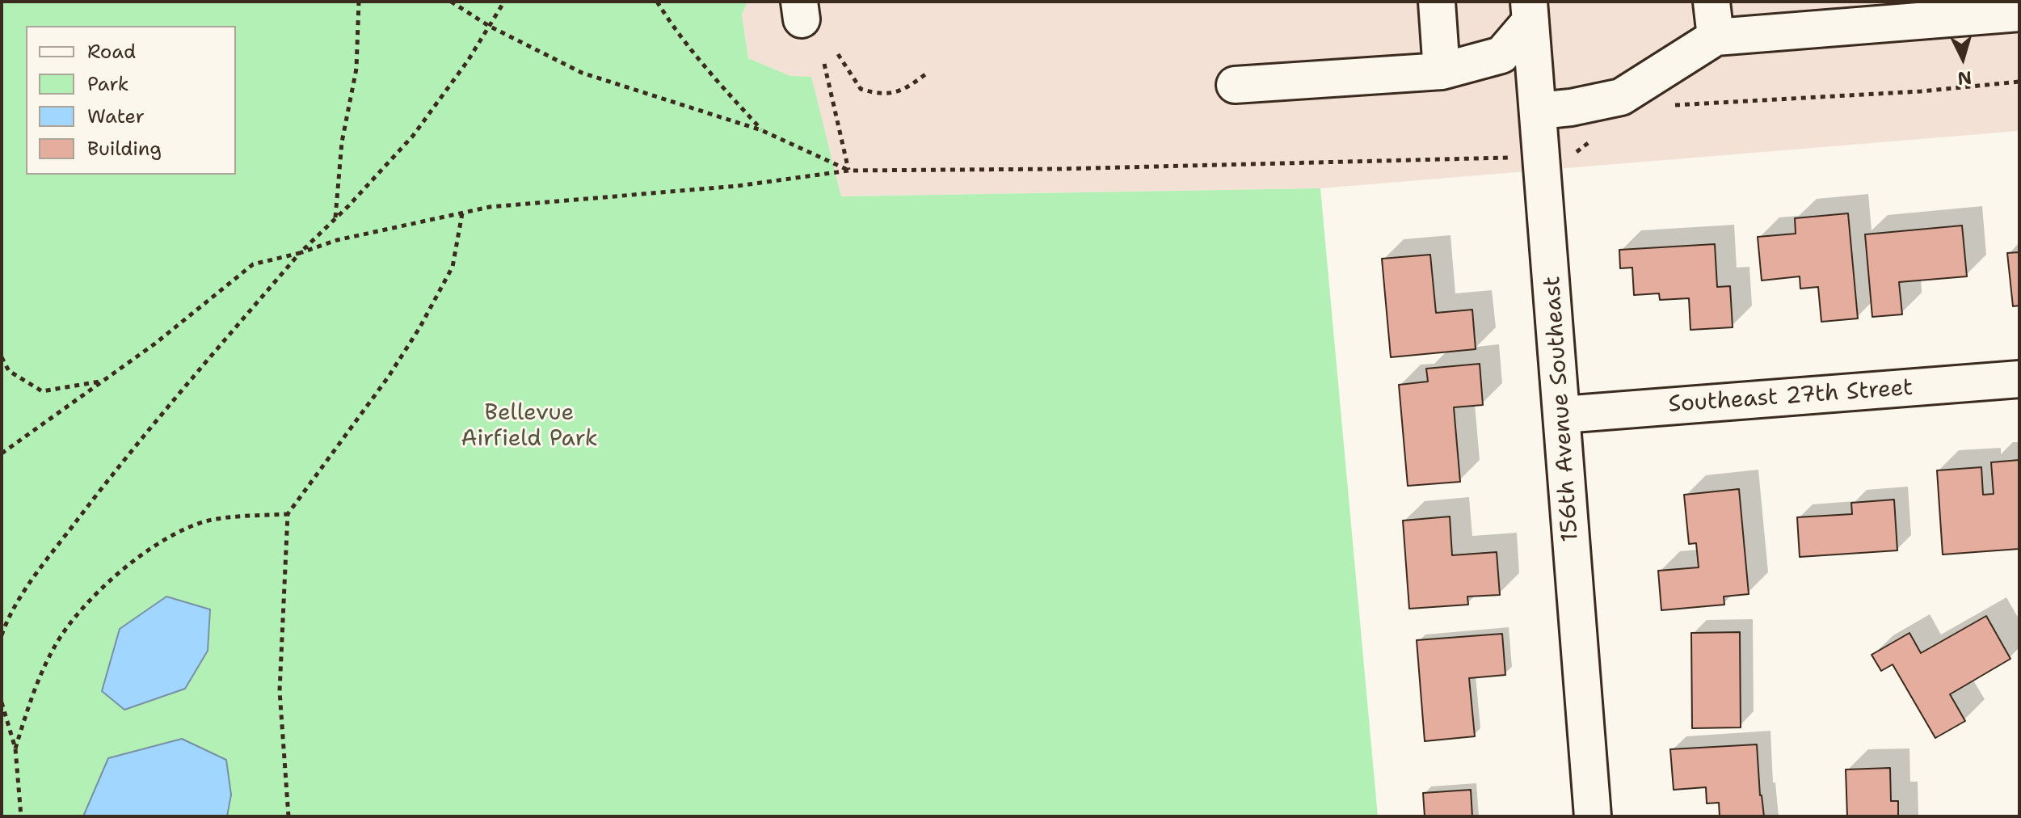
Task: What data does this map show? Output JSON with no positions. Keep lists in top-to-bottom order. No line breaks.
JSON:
{"streets":{"street":["Southeast 27th Street","156th Avenue Southeast"]},"crossings":[["Southeast 27th Street","156th Avenue Southeast"]],"parks":["Bellevue Airfield Park"],"legend":["Road","Park","Water","Building"],"north":"bottom"}
